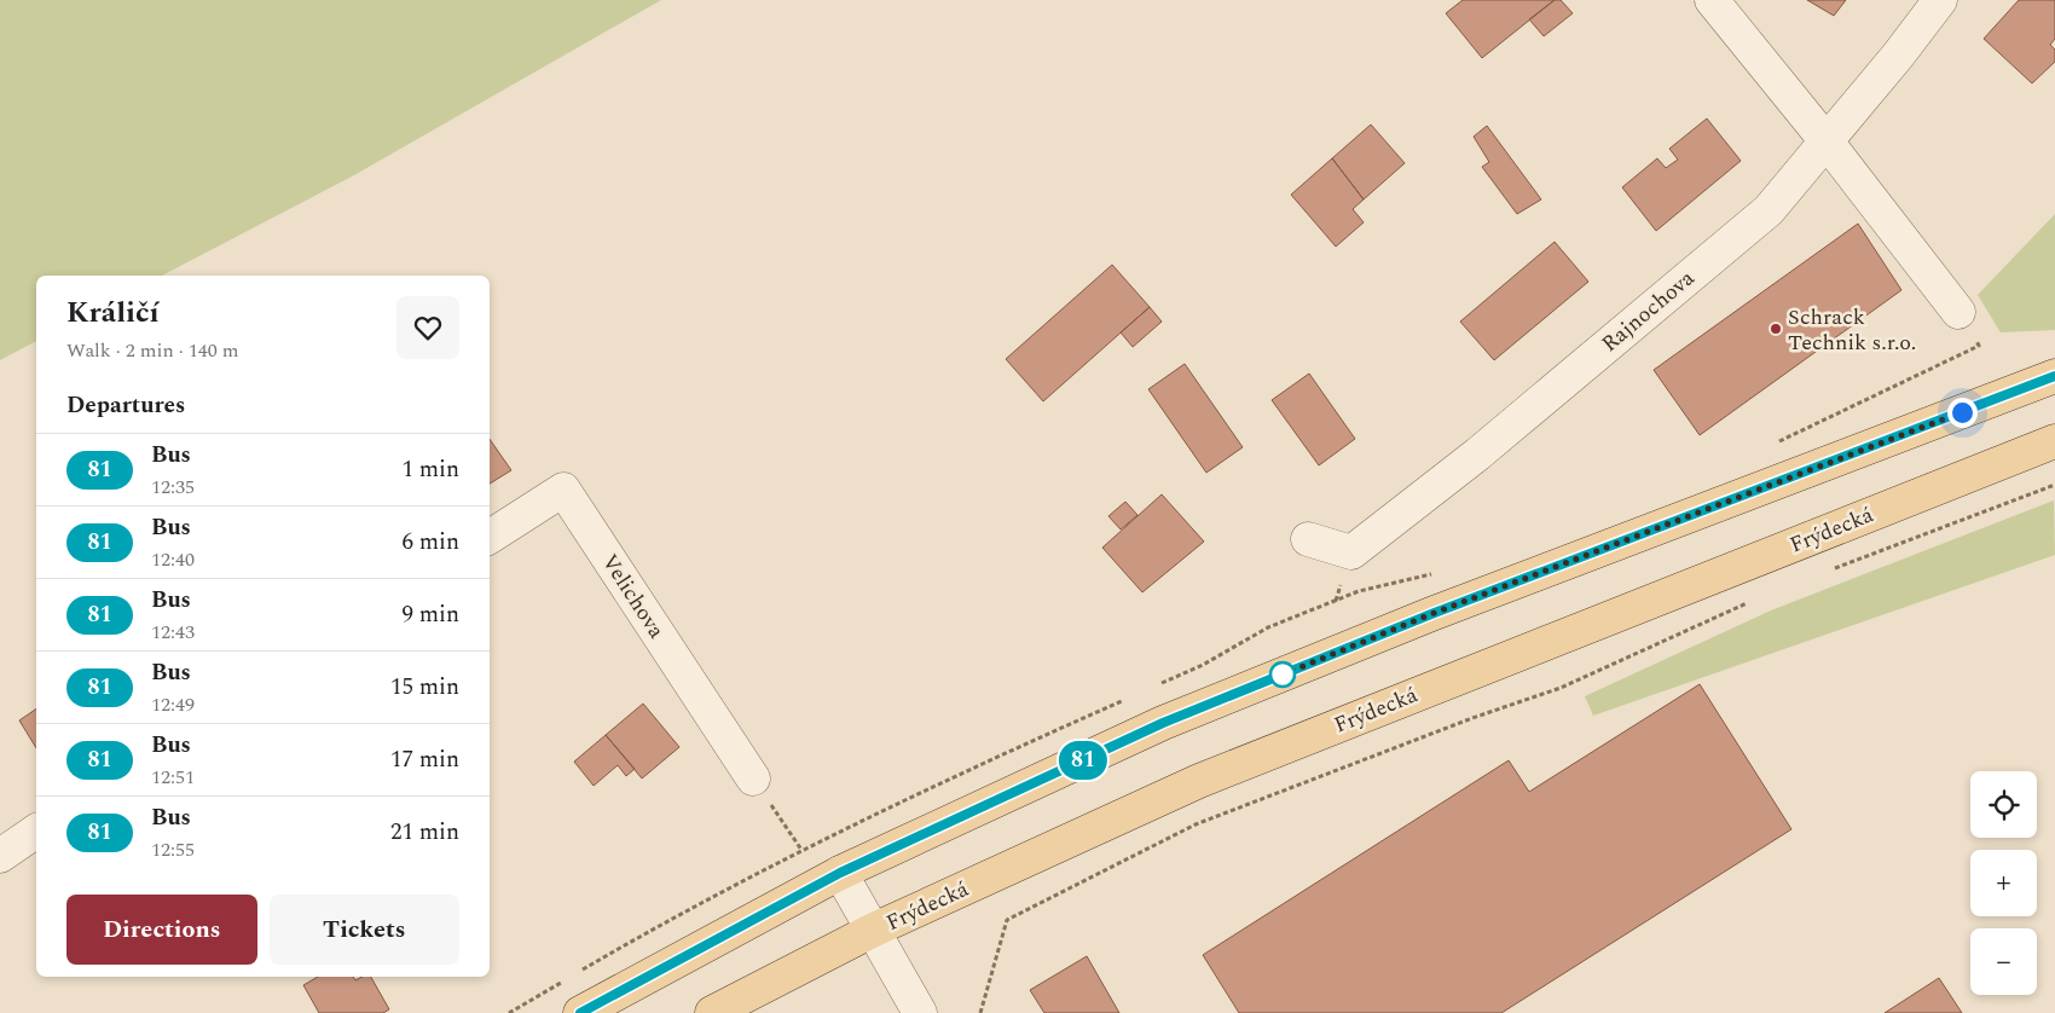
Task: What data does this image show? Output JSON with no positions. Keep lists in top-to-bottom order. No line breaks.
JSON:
{"streets":{"main road":["Frýdecká"],"street":["Rajnochova","Velichova"]},"places":["Schrack Technik s.r.o."],"lines":["bus line 81"],"page":{"on_map":"81","heading":[["Králičí","Walk · 2 min · 140 m"],"Departures"],"list":[{"mark":"81","name":"Bus","note":"12:35","value":"1 min"},{"mark":"81","name":"Bus","note":"12:40","value":"6 min"},{"mark":"81","name":"Bus","note":"12:43","value":"9 min"},{"mark":"81","name":"Bus","note":"12:49","value":"15 min"},{"mark":"81","name":"Bus","note":"12:51","value":"17 min"},{"mark":"81","name":"Bus","note":"12:55","value":"21 min"}],"map_buttons":["+","−"],"buttons":["Directions","Tickets"]}}
